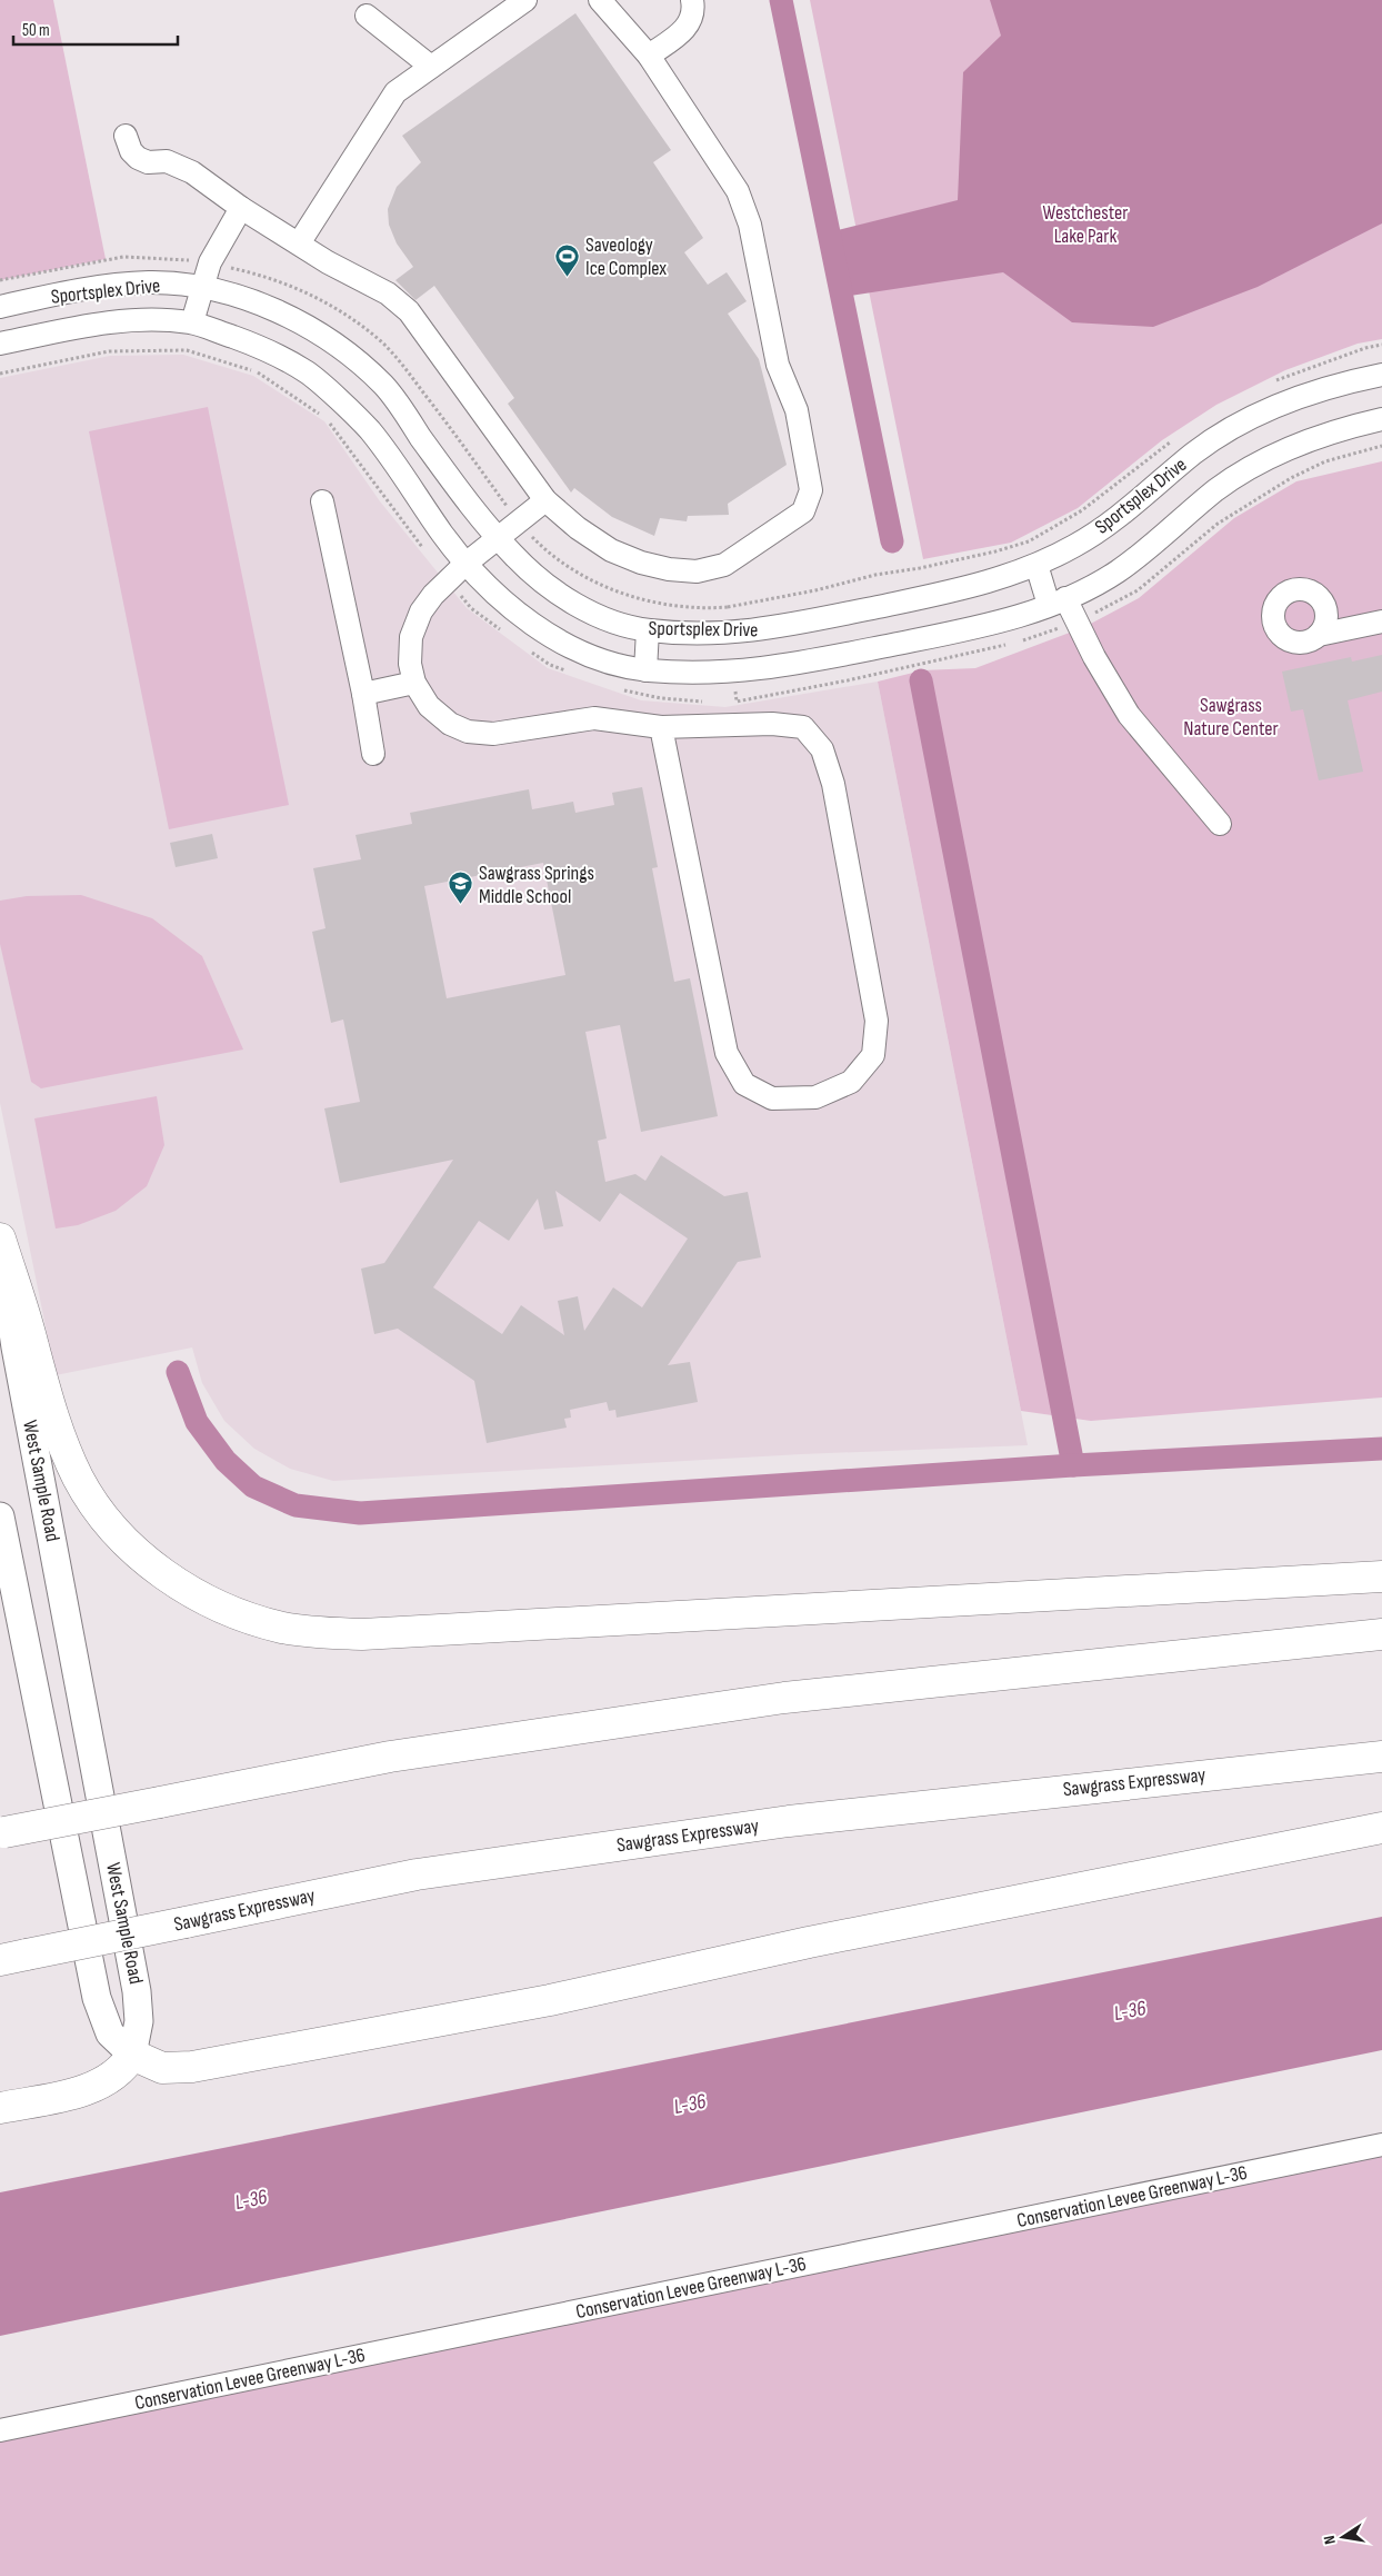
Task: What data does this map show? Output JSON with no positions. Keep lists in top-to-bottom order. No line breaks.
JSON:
{"streets":{"highway":["Sawgrass Expressway"],"main road":["West Sample Road"],"street":["Sportsplex Drive","Conservation Levee Greenway L-36"]},"water":["L-36"],"parks":["Westchester Lake Park","Sawgrass Nature Center"],"places":{"sports":["Saveology Ice Complex"],"school or university":["Sawgrass Springs Middle School"]},"scale_bar":"50 m","north":"left"}
